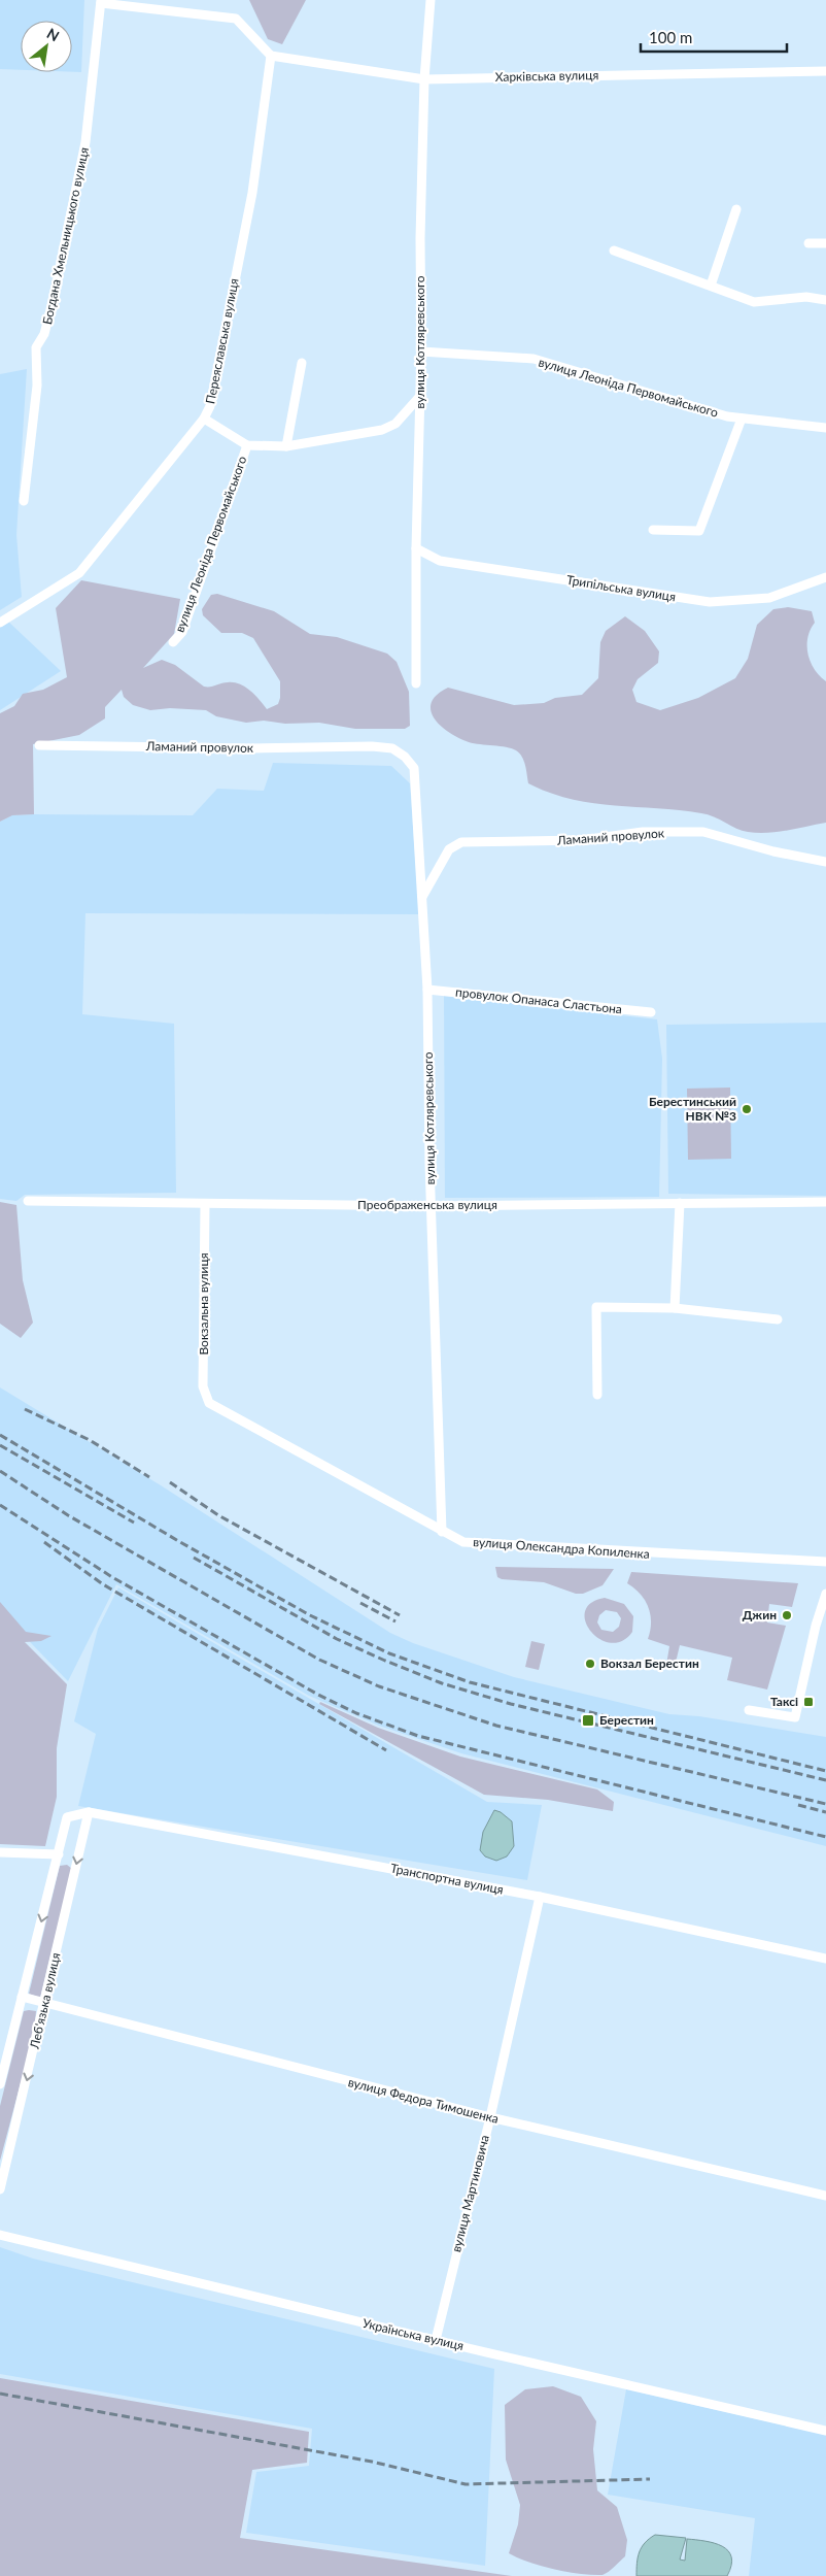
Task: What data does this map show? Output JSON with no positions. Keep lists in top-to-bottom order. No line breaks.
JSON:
{"streets":{"street":["Харківська вулиця","Богдана Хмельницького вулиця","Переяславська вулиця","вулиця Котляревського","вулиця Леоніда Первомайського","Трипільська вулиця","Ламаний провулок","провулок Опанаса Сластьона","Преображенська вулиця","Вокзальна вулиця","вулиця Олександра Копиленка","Транспортна вулиця","Леб'язька вулиця","вулиця Федора Тимошенка","вулиця Мартиновича","Українська вулиця"]},"crossings":[["Харківська вулиця","Переяславська вулиця"],["Харківська вулиця","вулиця Котляревського"],["Переяславська вулиця","вулиця Леоніда Первомайського"],["вулиця Котляревського","вулиця Леоніда Первомайського"],["вулиця Котляревського","Трипільська вулиця"],["вулиця Котляревського","Ламаний провулок"],["вулиця Котляревського","провулок Опанаса Сластьона"],["вулиця Котляревського","Преображенська вулиця"],["вулиця Котляревського","вулиця Олександра Копиленка"],["Преображенська вулиця","Вокзальна вулиця"],["Вокзальна вулиця","вулиця Олександра Копиленка"],["Транспортна вулиця","Леб'язька вулиця"],["Транспортна вулиця","вулиця Мартиновича"],["Леб'язька вулиця","вулиця Федора Тимошенка"],["вулиця Федора Тимошенка","вулиця Мартиновича"],["вулиця Мартиновича","Українська вулиця"]],"one_way":["Леб'язька вулиця"],"places":{"other":["Берестинський НВК №3","Джин","Вокзал Берестин"],"transit":["Таксі","Берестин"]},"scale_bar":"100 m","north":"top right"}
